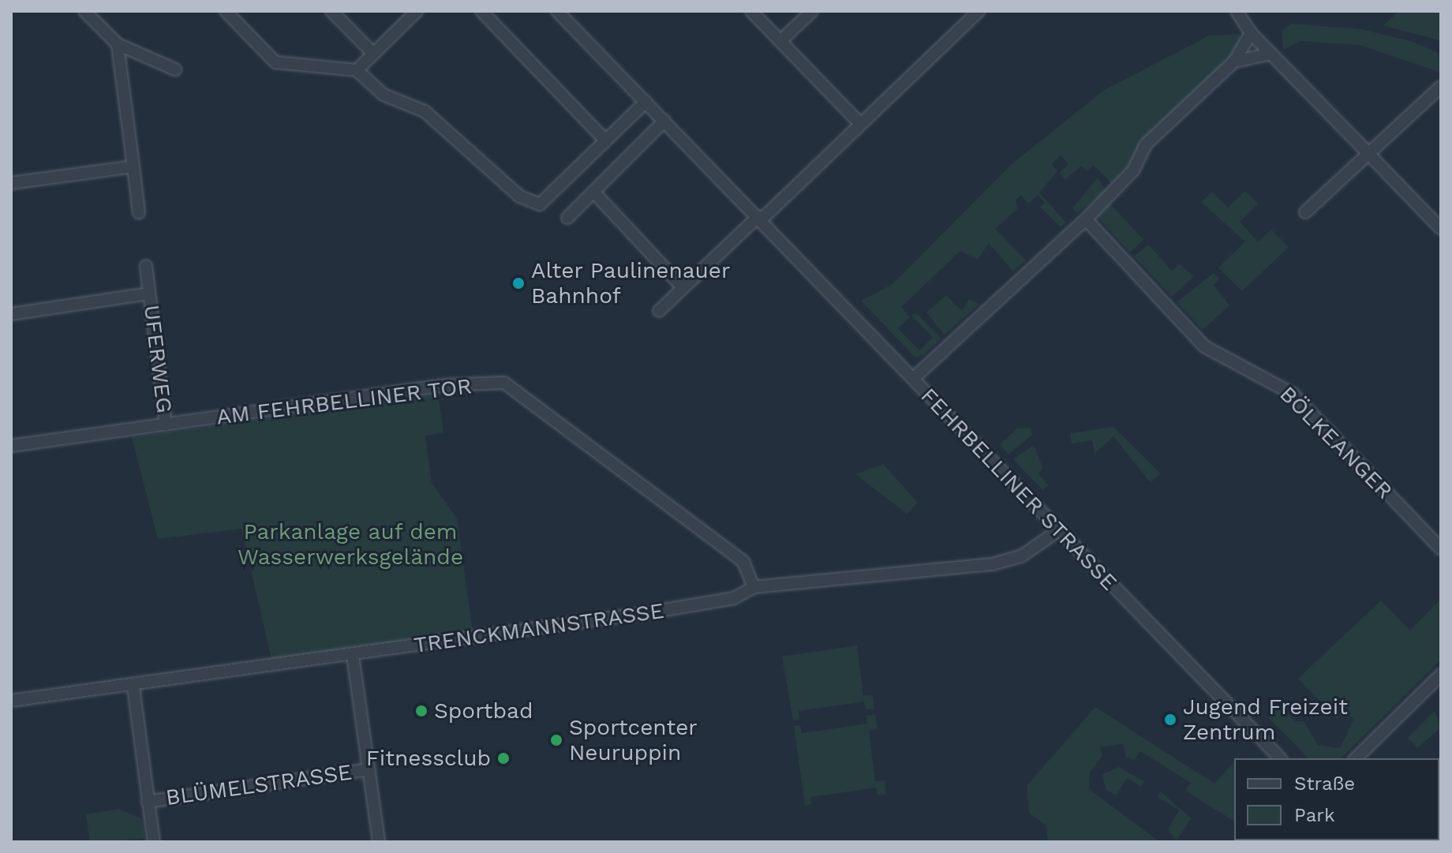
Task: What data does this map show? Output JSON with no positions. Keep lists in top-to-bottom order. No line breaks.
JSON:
{"streets":{"street":["UFERWEG","AM FEHRBELLINER TOR","BÖLKEANGER","FEHRBELLINER STRASSE","TRENCKMANNSTRASSE","BLÜMELSTRASSE"]},"crossings":[["UFERWEG","AM FEHRBELLINER TOR"],["AM FEHRBELLINER TOR","TRENCKMANNSTRASSE"],["FEHRBELLINER STRASSE","TRENCKMANNSTRASSE"]],"parks":["Parkanlage auf dem Wasserwerksgelände"],"places":["Alter Paulinenauer Bahnhof","Sportbad","Jugend Freizeit Zentrum","Sportcenter Neuruppin","Fitnessclub"],"legend":["Straße","Park"]}
